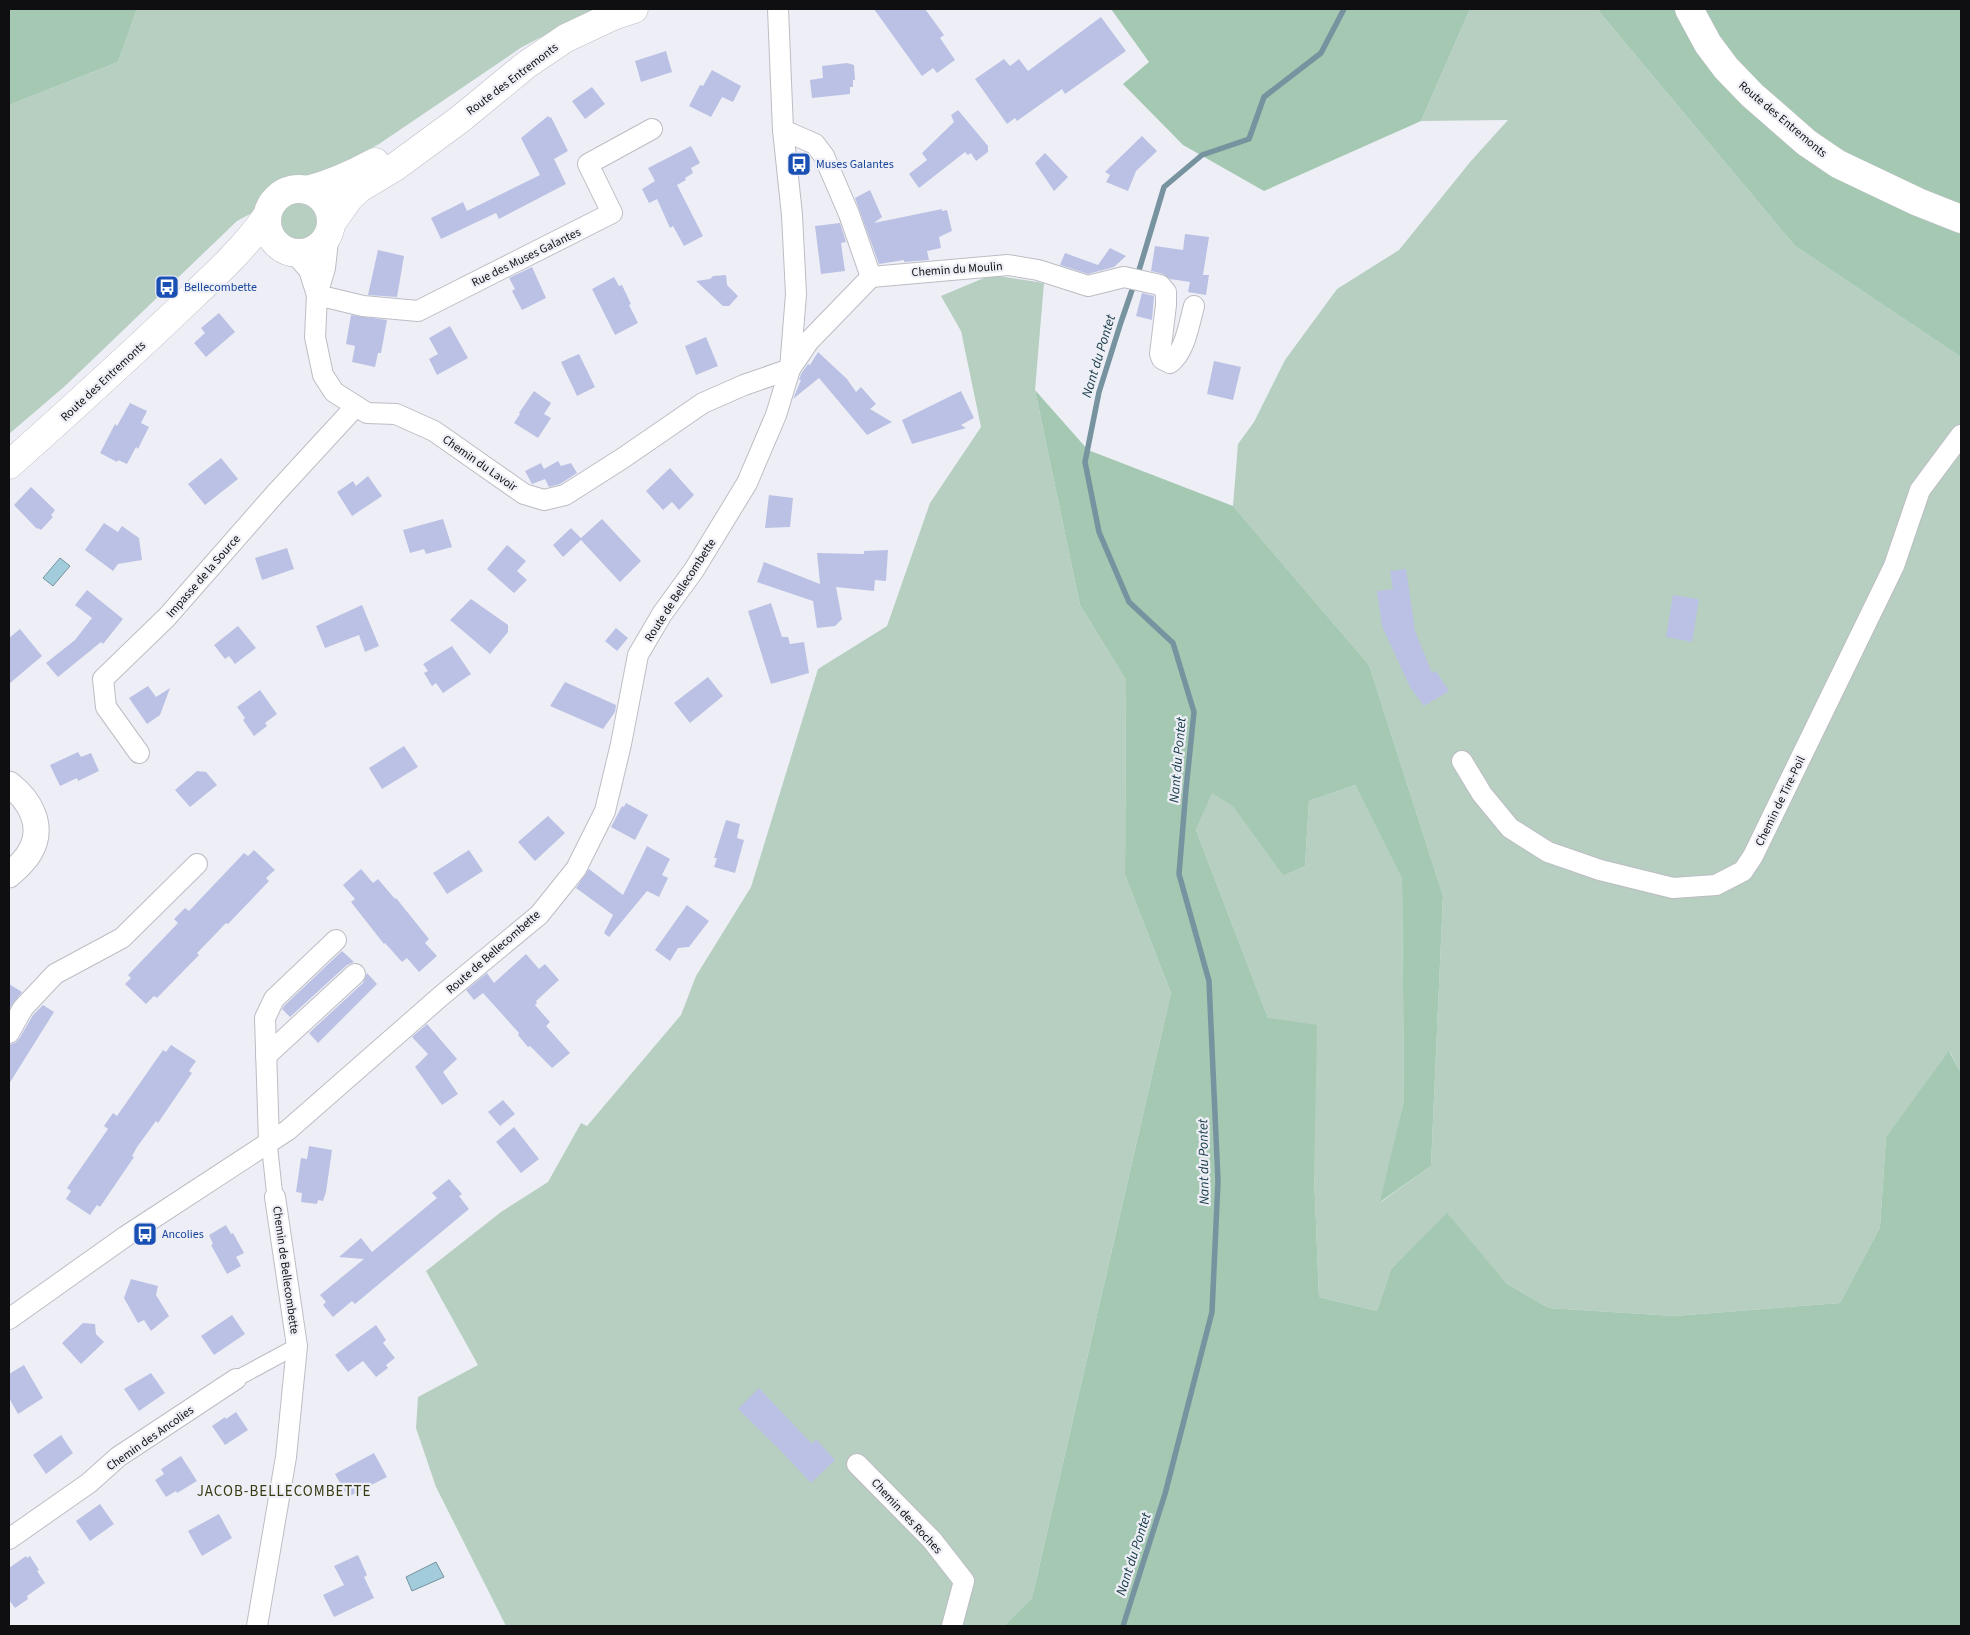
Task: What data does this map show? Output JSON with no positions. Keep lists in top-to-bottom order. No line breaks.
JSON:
{"streets":{"main road":["Route des Entremonts"],"street":["Rue des Muses Galantes","Chemin du Moulin","Chemin du Lavoir","Impasse de la Source","Route de Bellecombette","Chemin de Tire-Poil","Chemin de Bellecombette","Chemin des Ancolies","Chemin des Roches"]},"crossings":[["Route des Entremonts","Chemin du Lavoir"],["Rue des Muses Galantes","Chemin du Lavoir"],["Chemin du Moulin","Route de Bellecombette"],["Chemin du Lavoir","Impasse de la Source"],["Chemin du Lavoir","Route de Bellecombette"],["Route de Bellecombette","Chemin de Bellecombette"],["Chemin de Bellecombette","Chemin des Ancolies"]],"districts":["JACOB-BELLECOMBETTE"],"water":["Nant du Pontet"],"places":{"bus stop":["Muses Galantes","Bellecombette","Ancolies"]}}
